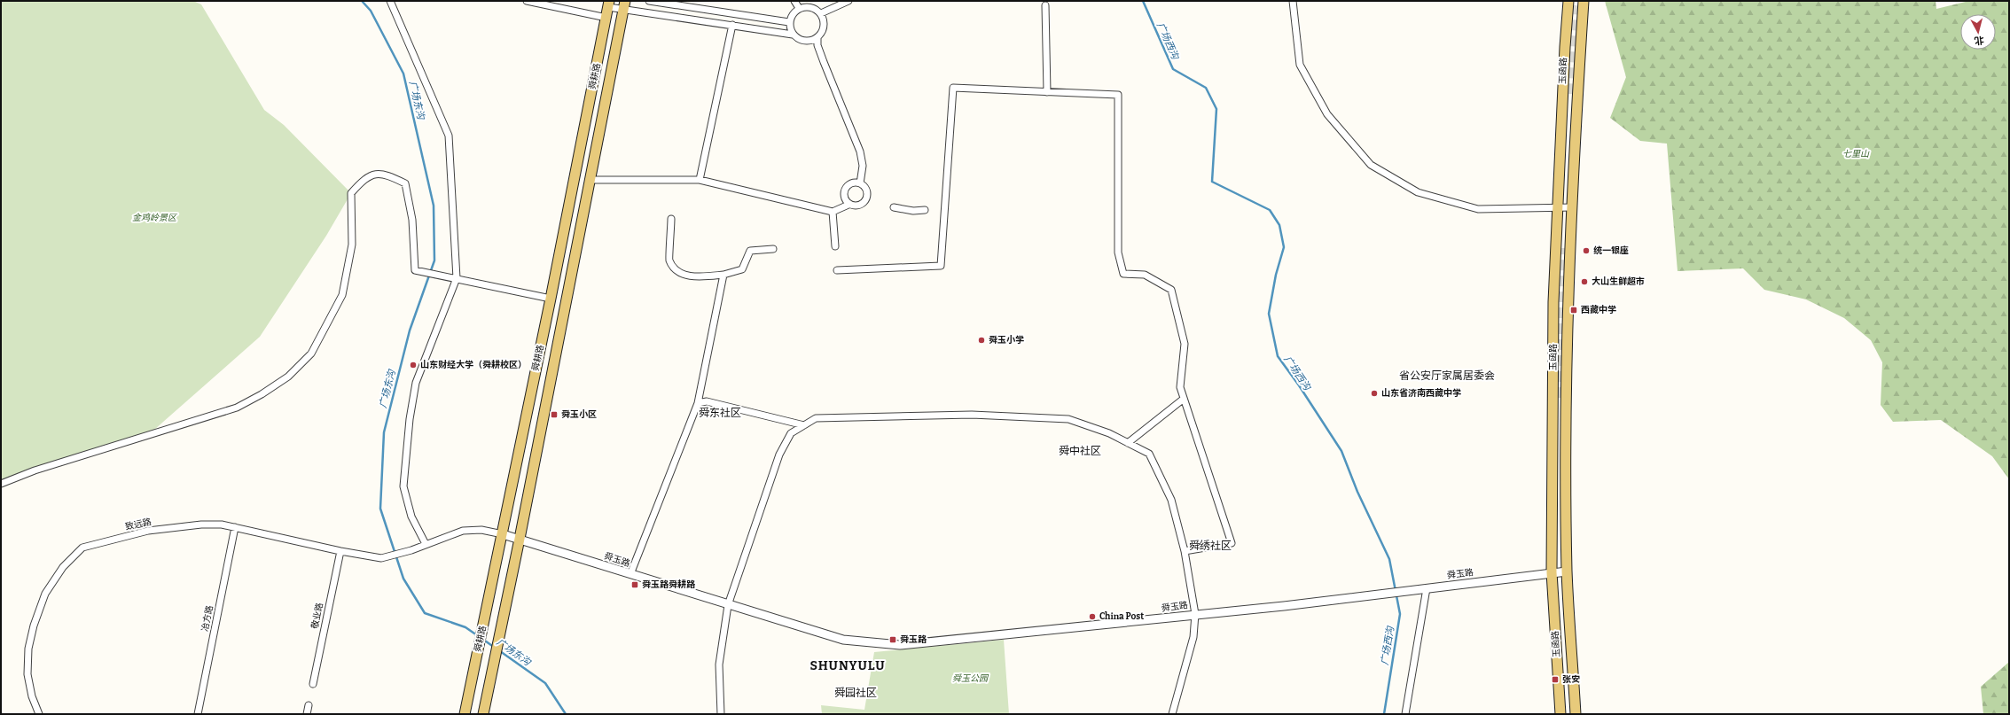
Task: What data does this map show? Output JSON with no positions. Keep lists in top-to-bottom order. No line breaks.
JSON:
{"streets":{"main road":["玉函路","舜耕路"],"street":["致远路","舜玉路","敬业路","冶方路"]},"crossings":[["玉函路","舜玉路"],["舜耕路","致远路"],["舜耕路","舜玉路"],["致远路","舜玉路"],["致远路","敬业路"],["致远路","冶方路"]],"districts":["省公安厅家属居委会","舜东社区","舜中社区","舜绣社区","SHUNYULU","舜园社区"],"water":["广场西沟","广场东沟"],"parks":["七里山","金鸡岭景区","舜玉公园"],"places":{"other":["统一银座","大山生鲜超市","舜玉小学","山东财经大学（舜耕校区）","山东省济南西藏中学","China Post"],"transit":["西藏中学","舜玉小区","舜玉路舜耕路","舜玉路","张安"]},"north":"bottom"}
